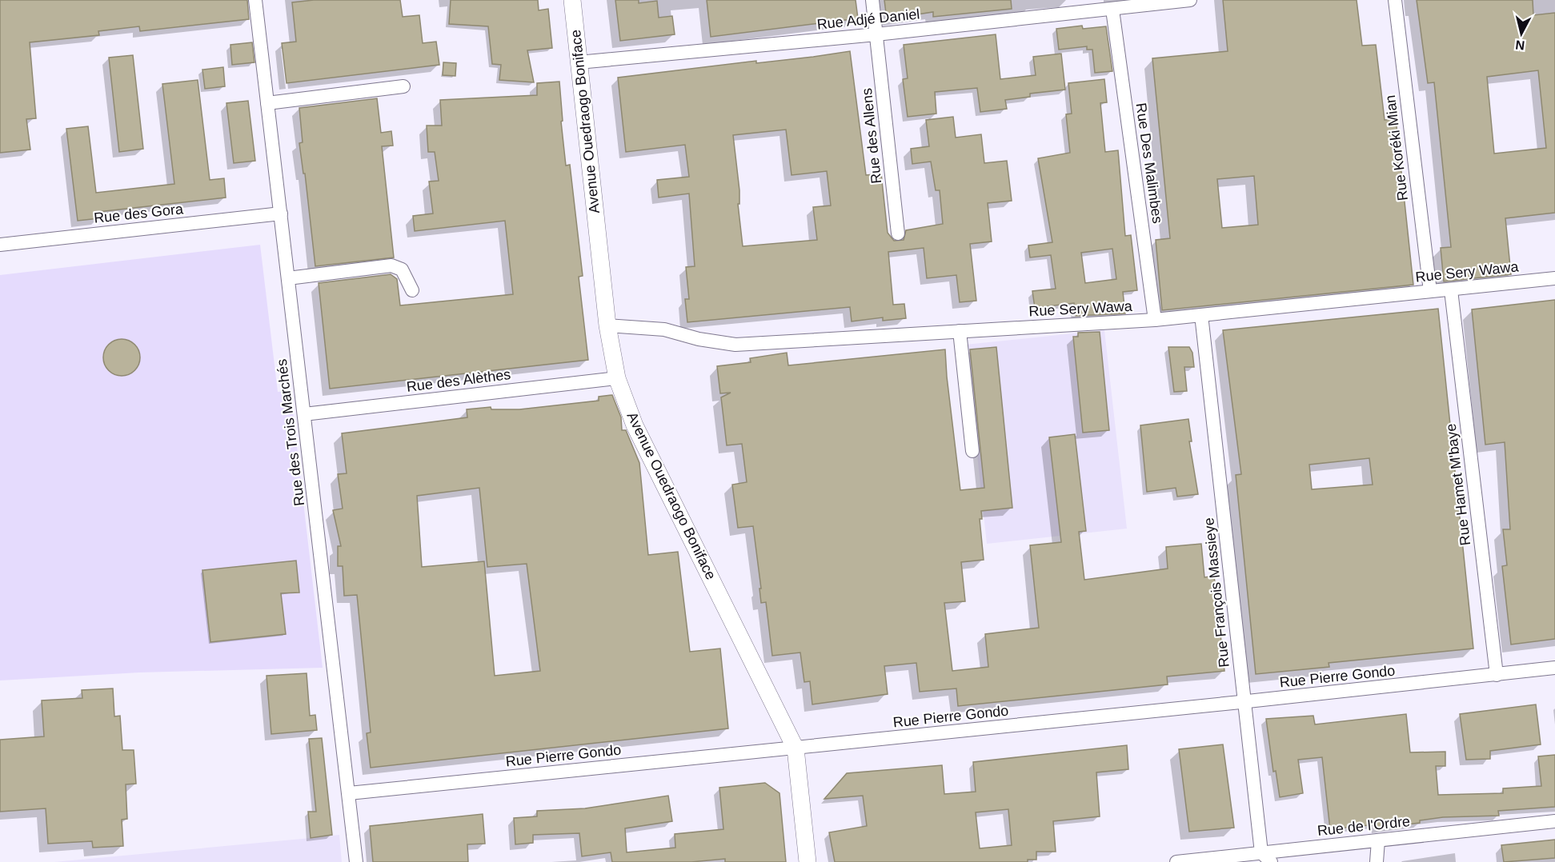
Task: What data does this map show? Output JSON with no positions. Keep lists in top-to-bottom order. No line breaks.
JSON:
{"streets":{"street":["Rue Adjé Daniel","Avenue Ouedraogo Boniface","Rue des Allens","Rue Koréki Mian","Rue Des Malimbes","Rue des Gora","Rue Sery Wawa","Rue des Alèthes","Rue des Trois Marchés","Rue Hamet M'baye","Rue François Massieye","Rue Pierre Gondo","Rue de l'Ordre"]},"crossings":[["Rue Adjé Daniel","Avenue Ouedraogo Boniface"],["Rue Adjé Daniel","Rue des Allens"],["Rue Adjé Daniel","Rue Des Malimbes"],["Avenue Ouedraogo Boniface","Rue Sery Wawa"],["Avenue Ouedraogo Boniface","Rue des Alèthes"],["Avenue Ouedraogo Boniface","Rue Pierre Gondo"],["Rue Koréki Mian","Rue Sery Wawa"],["Rue Des Malimbes","Rue Sery Wawa"],["Rue des Gora","Rue des Trois Marchés"],["Rue Sery Wawa","Rue Hamet M'baye"],["Rue Sery Wawa","Rue François Massieye"],["Rue des Alèthes","Rue des Trois Marchés"],["Rue des Trois Marchés","Rue Pierre Gondo"],["Rue Hamet M'baye","Rue Pierre Gondo"],["Rue François Massieye","Rue Pierre Gondo"],["Rue François Massieye","Rue de l'Ordre"]],"north":"bottom"}
